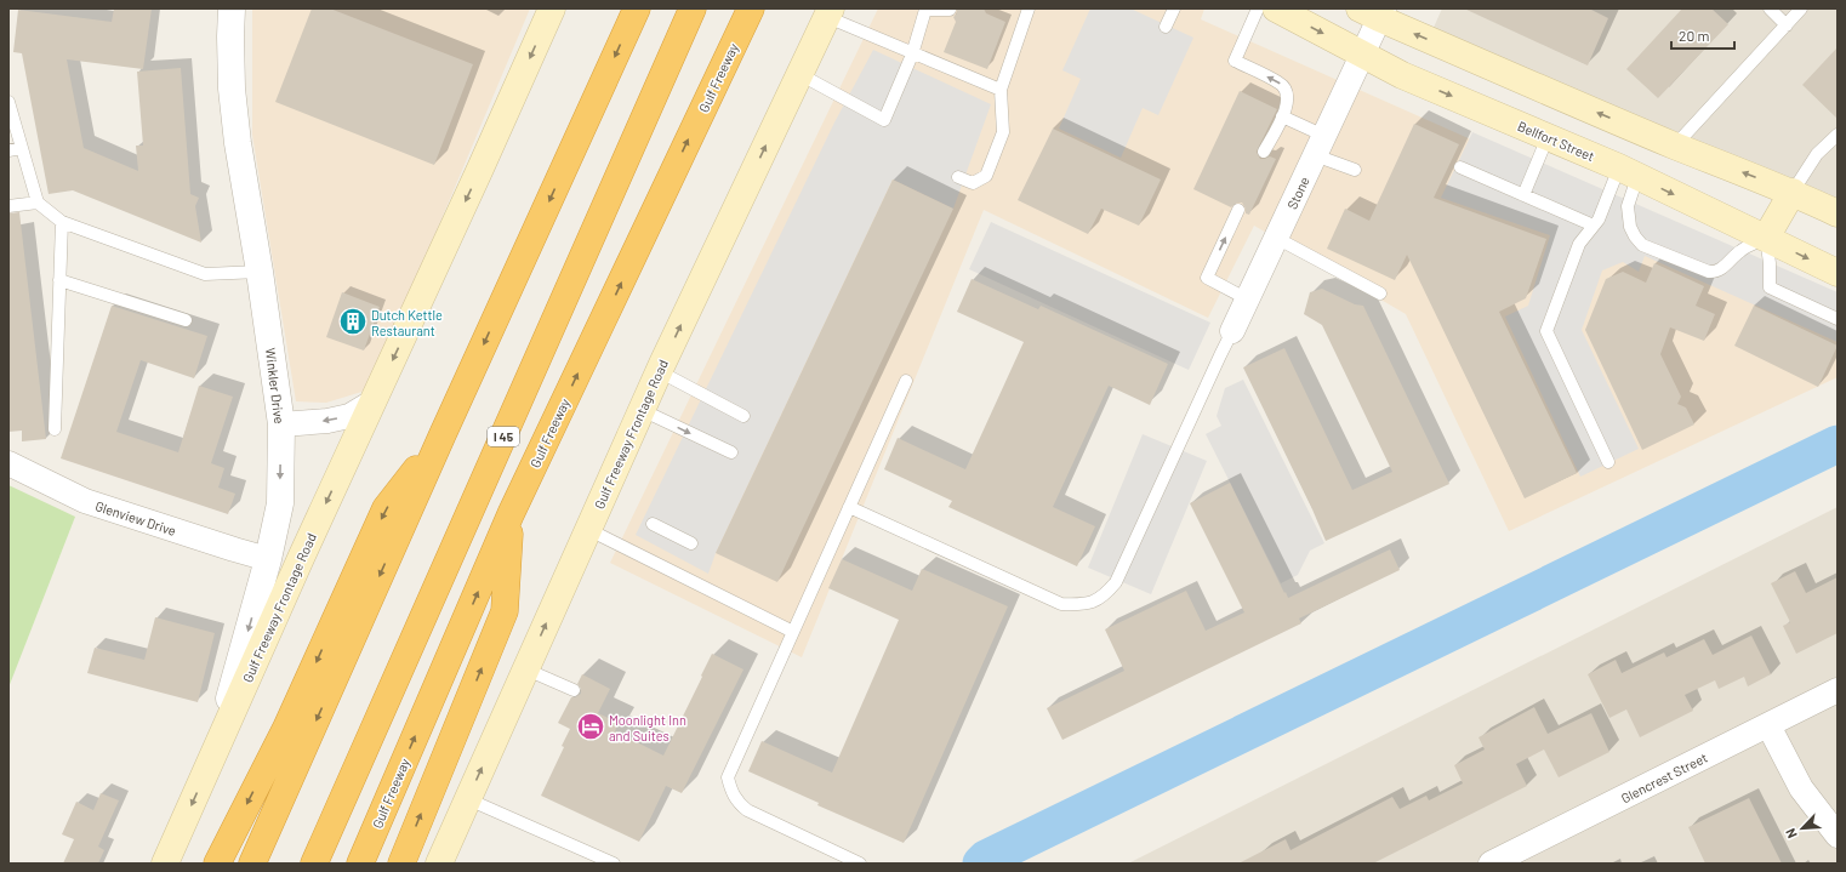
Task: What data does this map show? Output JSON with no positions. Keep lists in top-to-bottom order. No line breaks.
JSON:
{"streets":{"highway":["Gulf Freeway","I 45"],"main road":["Bellfort Street","Gulf Freeway Frontage Road"],"street":["Stone","Winkler Drive","Glenview Drive","Glencrest Street"]},"crossings":[["Bellfort Street","Stone"],["Winkler Drive","Gulf Freeway Frontage Road"],["Winkler Drive","Glenview Drive"]],"one_way":["Winkler Drive"],"places":{"building":["Dutch Kettle Restaurant"],"hotel":["Moonlight Inn and Suites"]},"scale_bar":"20 m","north":"bottom left"}
